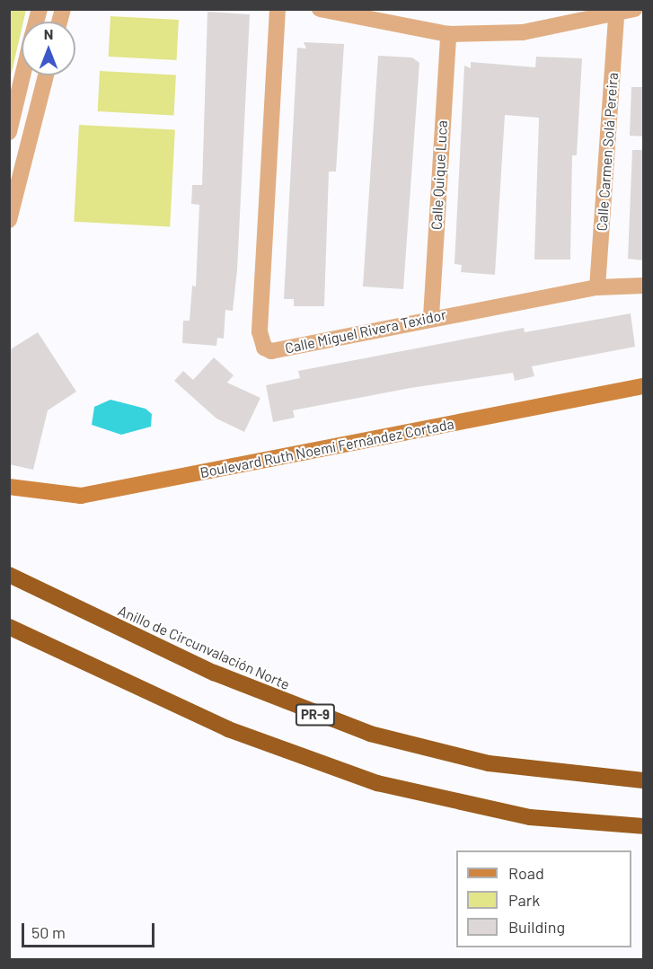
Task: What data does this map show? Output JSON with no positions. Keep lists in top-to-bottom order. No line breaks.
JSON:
{"streets":{"highway":["Anillo de Circunvalación Norte","PR-9"],"street":["Calle Carmen Solá Pereira","Calle Quique Luca","Calle Miguel Rivera Texidor","Boulevard Ruth Noemí Fernández Cortada"]},"crossings":[["Calle Carmen Solá Pereira","Calle Miguel Rivera Texidor"],["Calle Quique Luca","Calle Miguel Rivera Texidor"]],"legend":["Road","Park","Building"],"scale_bar":"50 m","north":"top"}
